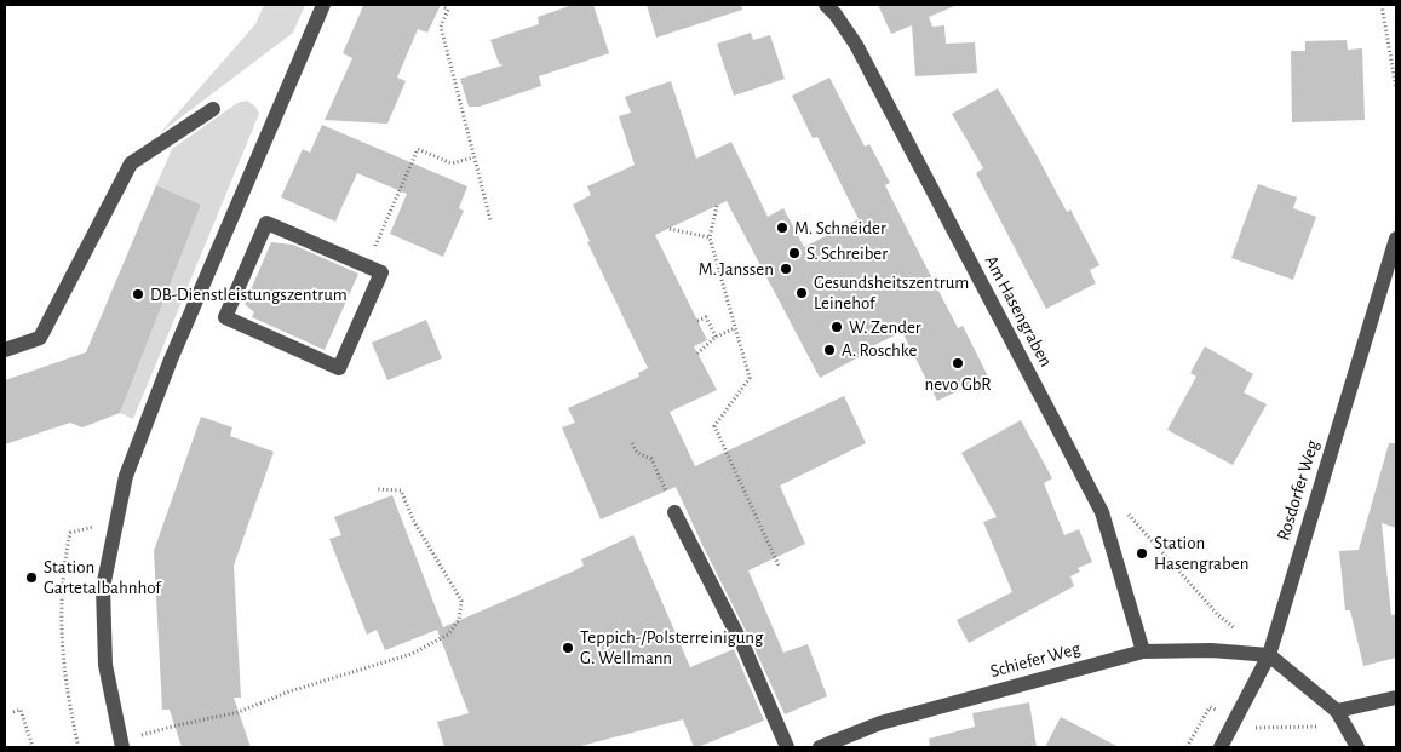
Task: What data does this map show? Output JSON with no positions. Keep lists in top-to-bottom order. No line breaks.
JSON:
{"streets":{"street":["Am Hasengraben","Rosdorfer Weg","Schiefer Weg"]},"crossings":[["Am Hasengraben","Schiefer Weg"],["Rosdorfer Weg","Schiefer Weg"]],"places":["M. Schneider","S. Schreiber","M. Janssen","Gesundsheitszentrum Leinehof","DB-Dienstleistungszentrum","W. Zender","A. Roschke","nevo GbR","Station Hasengraben","Station Gartetalbahnhof","Teppich-/Polsterreinigung G. Wellmann"]}
